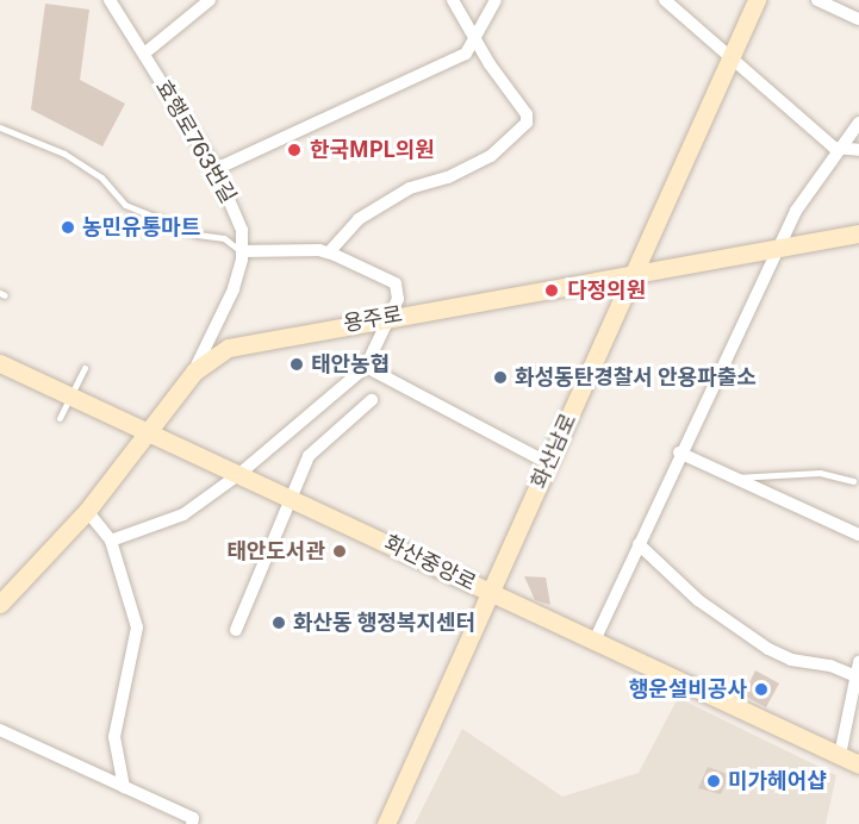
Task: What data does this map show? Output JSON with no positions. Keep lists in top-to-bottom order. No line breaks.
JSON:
{"streets":{"street":["효행로763번길","용주로","화산남로","화산중앙로"]},"crossings":[["효행로763번길","용주로"],["용주로","화산남로"],["용주로","화산중앙로"],["화산남로","화산중앙로"]],"places":["한국MPL의원","농민유통마트","다정의원","태안농협","화성동탄경찰서 안용파출소","태안도서관","화산동 행정복지센터","행운설비공사","미가헤어샵"]}
